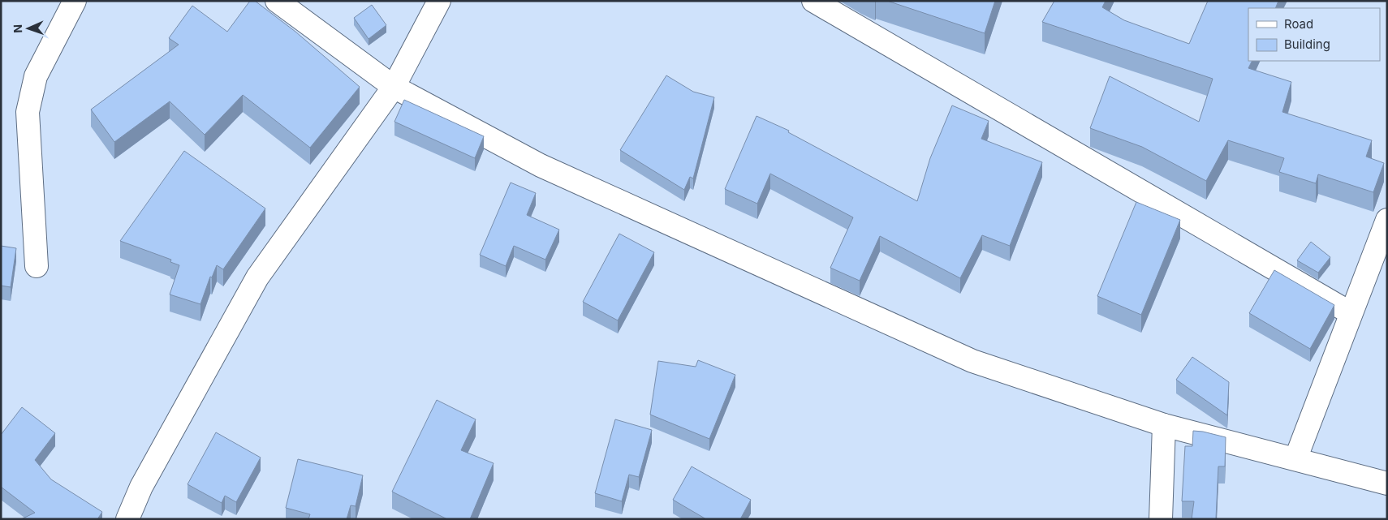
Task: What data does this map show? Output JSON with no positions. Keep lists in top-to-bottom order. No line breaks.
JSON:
{"legend":["Road","Building"],"north":"left"}
